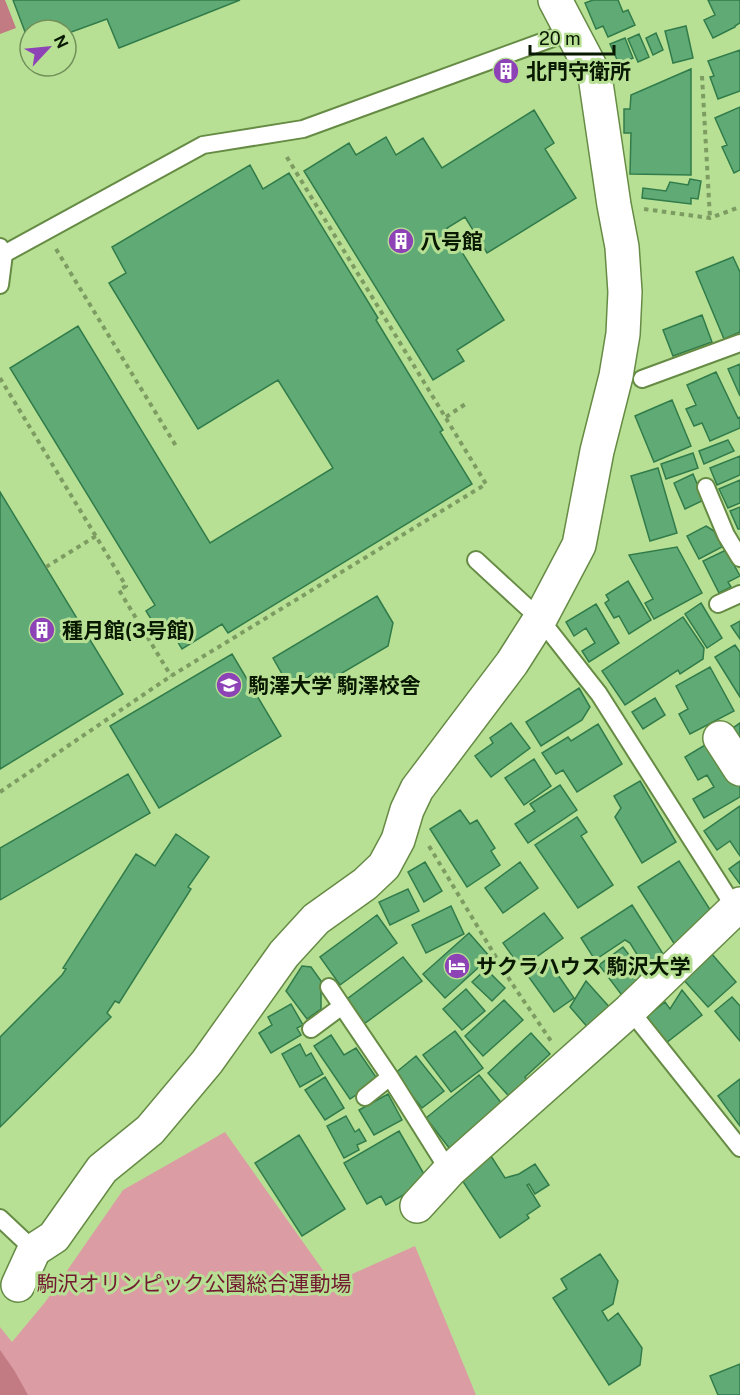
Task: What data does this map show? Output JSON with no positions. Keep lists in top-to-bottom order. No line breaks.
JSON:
{"parks":["駒沢オリンピック公園総合運動場"],"places":{"building":["北門守衛所","八号館","種月館(3号館)"],"school or university":["駒澤大学 駒澤校舎"],"hotel":["サクラハウス 駒沢大学"]},"scale_bar":"20 m","north":"top right"}
